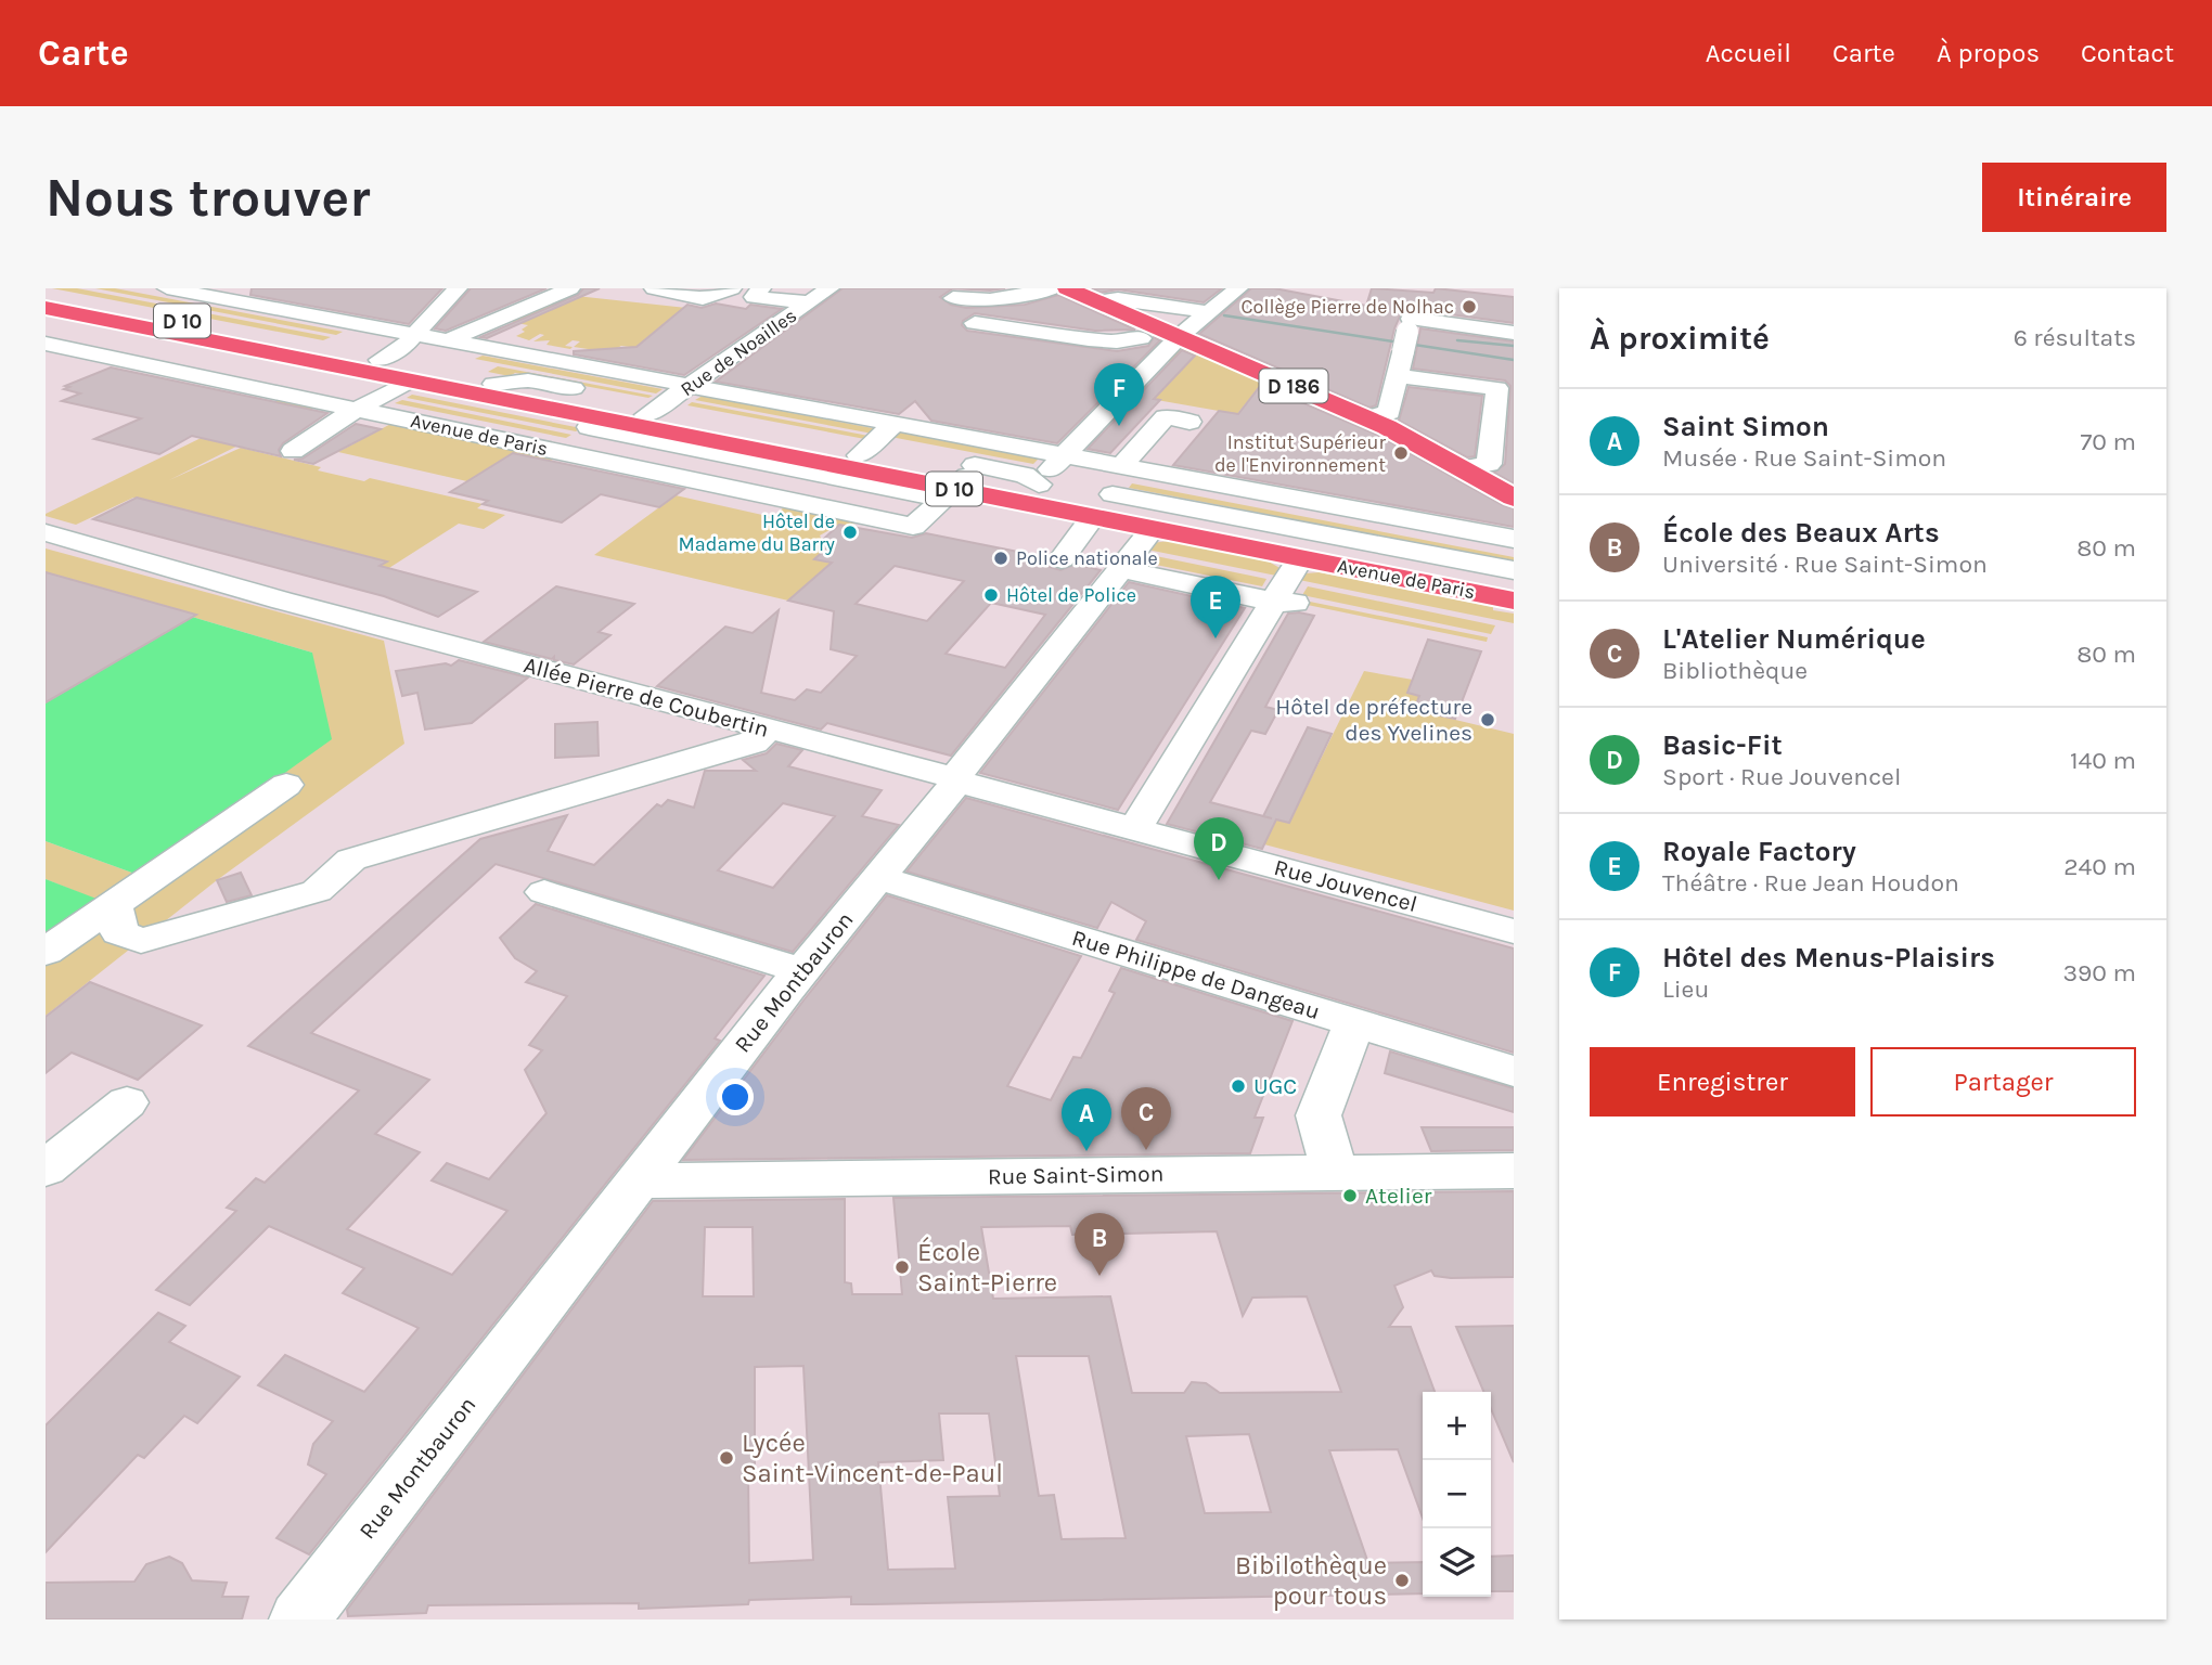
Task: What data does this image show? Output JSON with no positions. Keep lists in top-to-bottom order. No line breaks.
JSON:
{"streets":{"main road":["D 10","D 186","Avenue de Paris"],"street":["Rue de Noailles","Allée Pierre de Coubertin","Rue Jouvencel","Rue Philippe de Dangeau","Rue Montbauron","Rue Saint-Simon"]},"crossings":[["Rue de Noailles","Avenue de Paris"],["Avenue de Paris","Rue Montbauron"],["Allée Pierre de Coubertin","Rue Jouvencel"],["Allée Pierre de Coubertin","Rue Montbauron"],["Rue Jouvencel","Rue Montbauron"],["Rue Philippe de Dangeau","Rue Montbauron"],["Rue Montbauron","Rue Saint-Simon"]],"places":["Collège Pierre de Nolhac","Institut Supérieur de l'Environnement","Hôtel de Madame du Barry","Police nationale","Hôtel de Police","Hôtel de préfecture des Yvelines","UGC","Atelier","École Saint-Pierre","Lycée Saint-Vincent-de-Paul","Bibilothèque pour tous"],"page":{"header":"Carte","nav":["Accueil","Carte","À propos","Contact"],"buttons":["Itinéraire",["Enregistrer","Partager"]],"title":"Nous trouver","heading":["À proximité","6 résultats"],"pins":["F","E","D","C","A","B"],"list":[{"mark":"A","name":"Saint Simon","note":"Musée · Rue Saint-Simon","value":"70 m"},{"mark":"B","name":"École des Beaux Arts","note":"Université · Rue Saint-Simon","value":"80 m"},{"mark":"C","name":"L'Atelier Numérique","note":"Bibliothèque","value":"80 m"},{"mark":"D","name":"Basic-Fit","note":"Sport · Rue Jouvencel","value":"140 m"},{"mark":"E","name":"Royale Factory","note":"Théâtre · Rue Jean Houdon","value":"240 m"},{"mark":"F","name":"Hôtel des Menus-Plaisirs","note":"Lieu","value":"390 m"}],"map_buttons":["+","−"]}}
